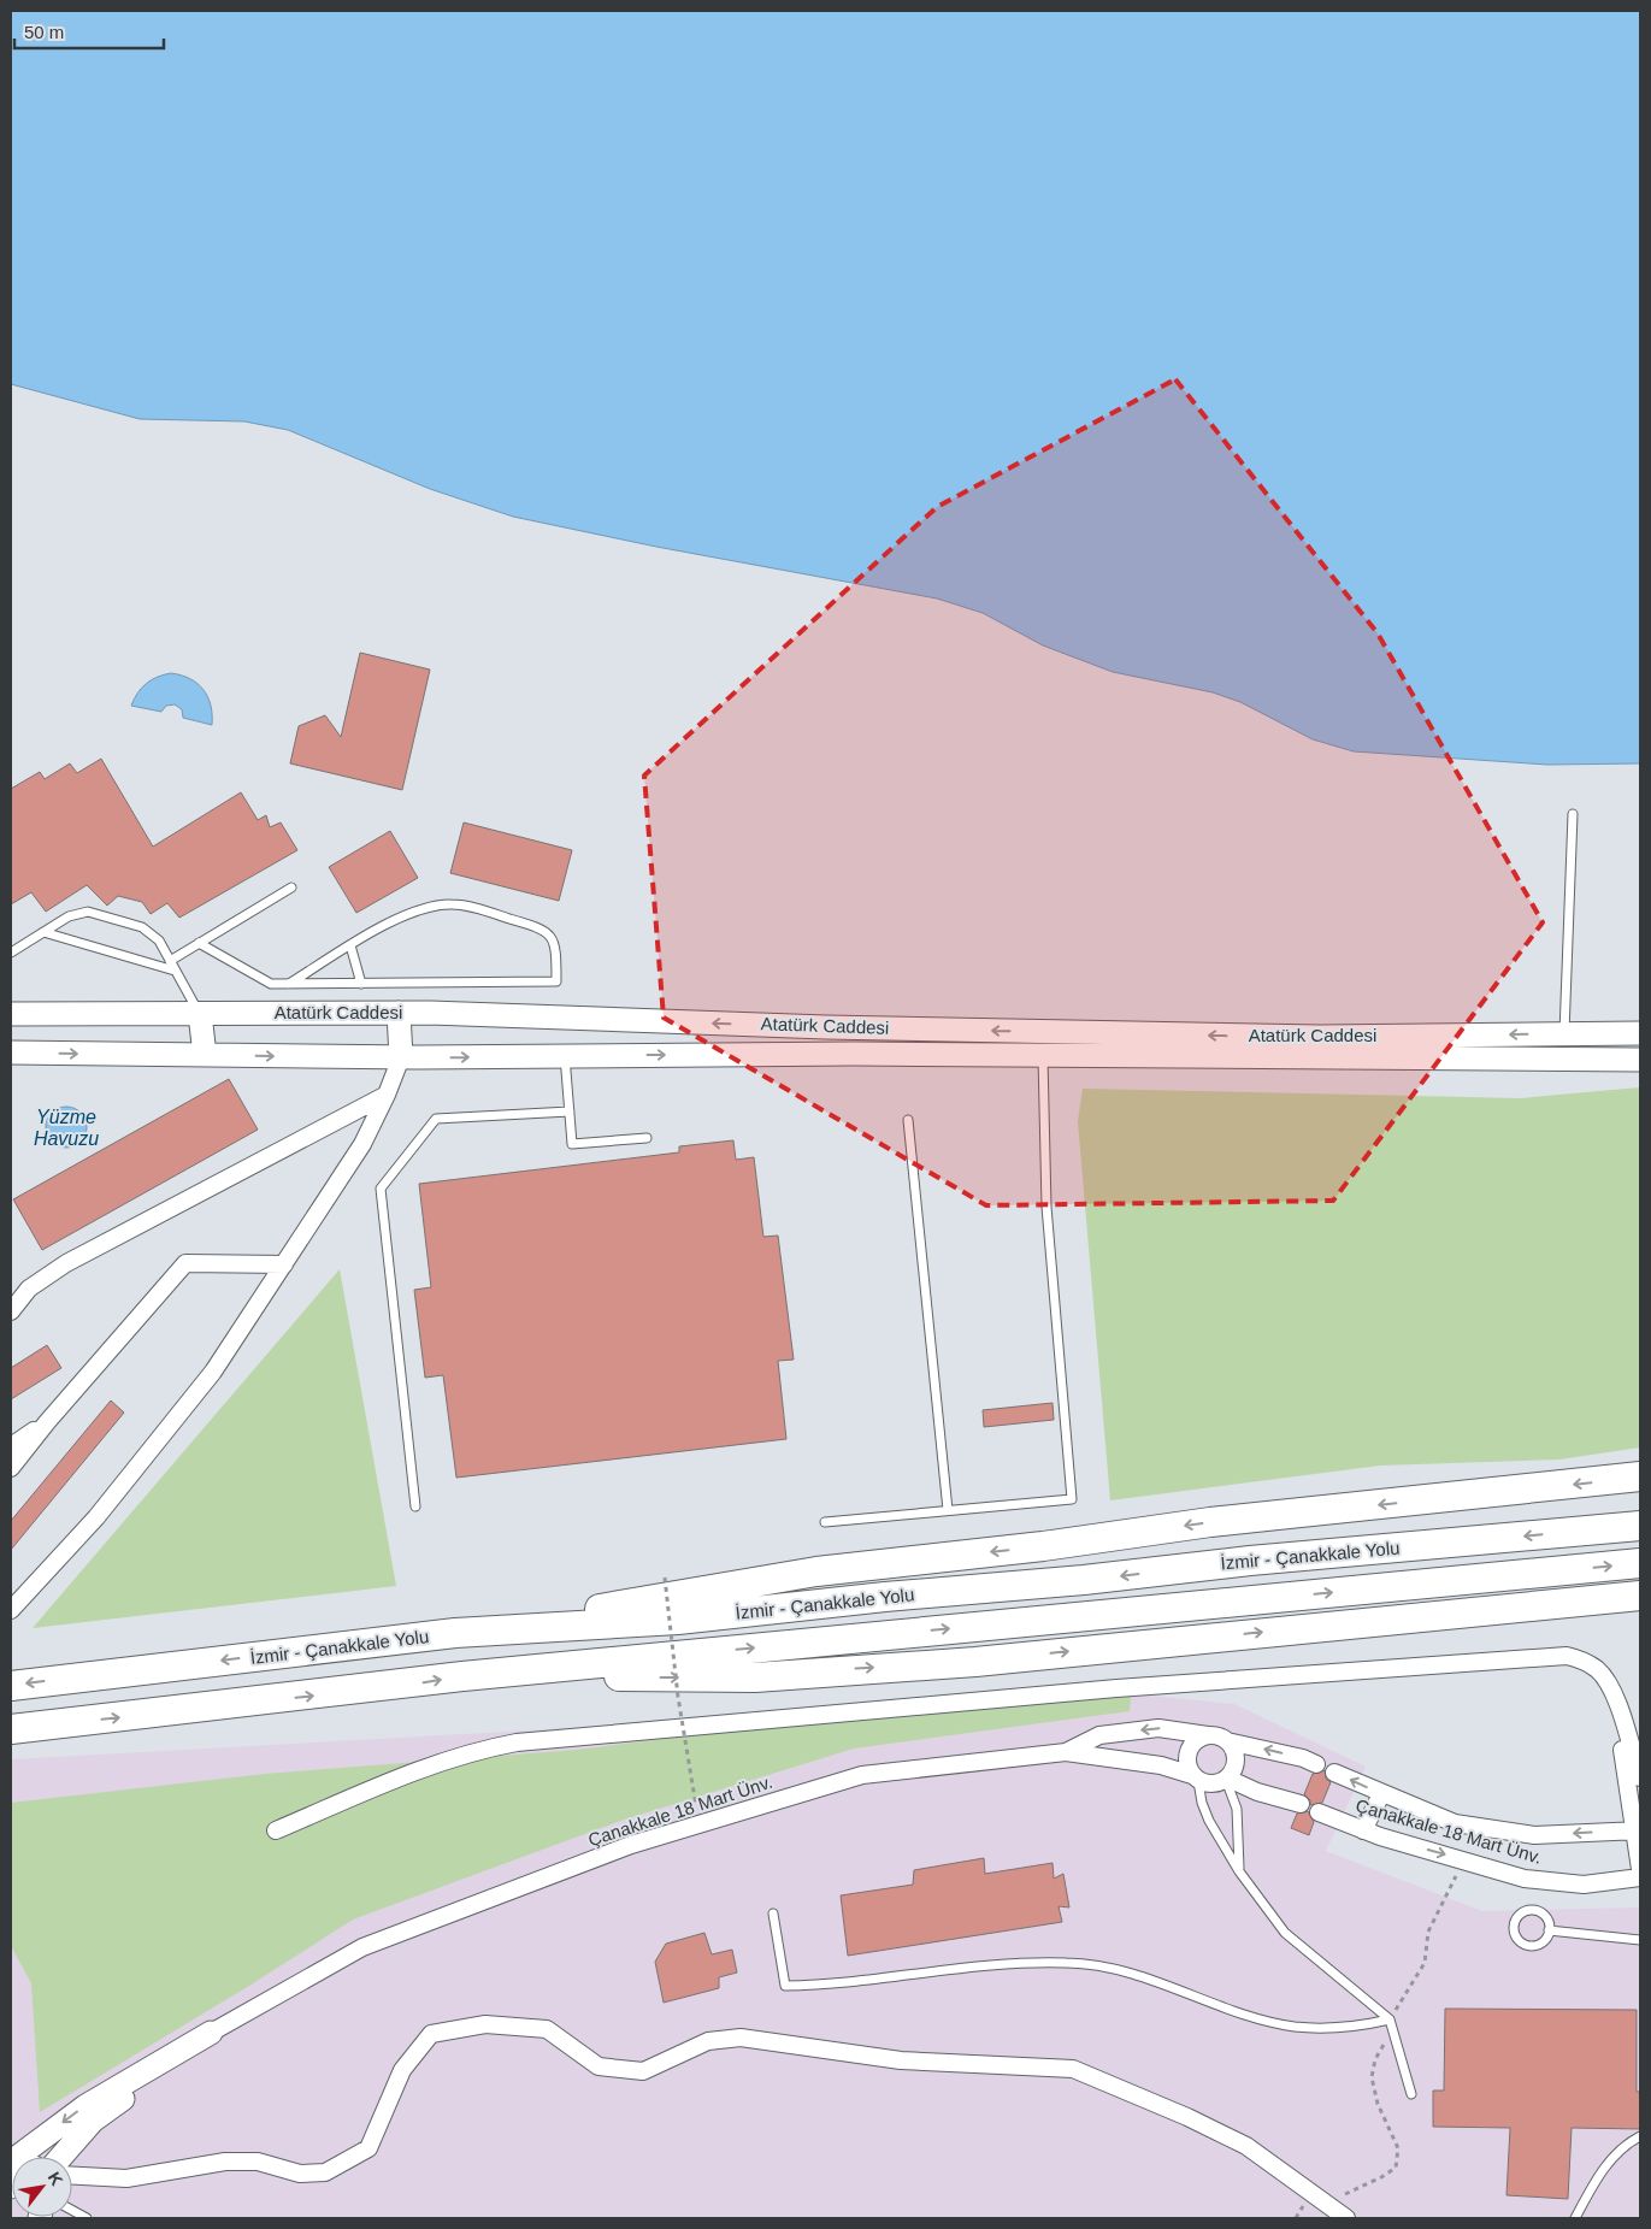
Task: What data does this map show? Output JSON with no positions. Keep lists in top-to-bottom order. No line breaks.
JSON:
{"streets":{"highway":["İzmir - Çanakkale Yolu"],"main road":["Atatürk Caddesi"],"street":["Çanakkale 18 Mart Ünv."]},"water":["Yüzme Havuzu"],"scale_bar":"50 m","north":"top right"}
